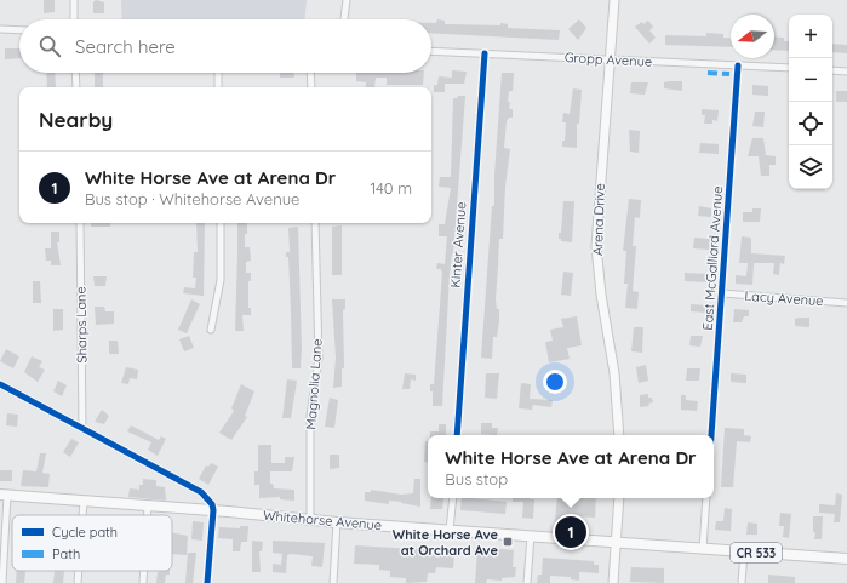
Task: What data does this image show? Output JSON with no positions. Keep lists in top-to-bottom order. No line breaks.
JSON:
{"streets":{"main road":["Arena Drive","Whitehorse Avenue","CR 533"],"street":["Gropp Avenue","Kinter Avenue","East McGalliard Avenue","Lacy Avenue","Sharps Lane","Magnolia Lane"]},"crossings":[["Gropp Avenue","Arena Drive"],["Gropp Avenue","Kinter Avenue"],["Gropp Avenue","East McGalliard Avenue"],["East McGalliard Avenue","Lacy Avenue"],["Magnolia Lane","Whitehorse Avenue"]],"places":{"transit":["White Horse Ave at Orchard Ave"]},"legend":["Cycle path","Path"],"north":"left","page":{"map_buttons":["+","−"],"search":"Search here","heading":"Nearby","list":[{"mark":"1","name":"White Horse Ave at Arena Dr","note":"Bus stop · Whitehorse Avenue","value":"140 m"}],"popup":["White Horse Ave at Arena Dr","Bus stop"],"pins":"1"}}
